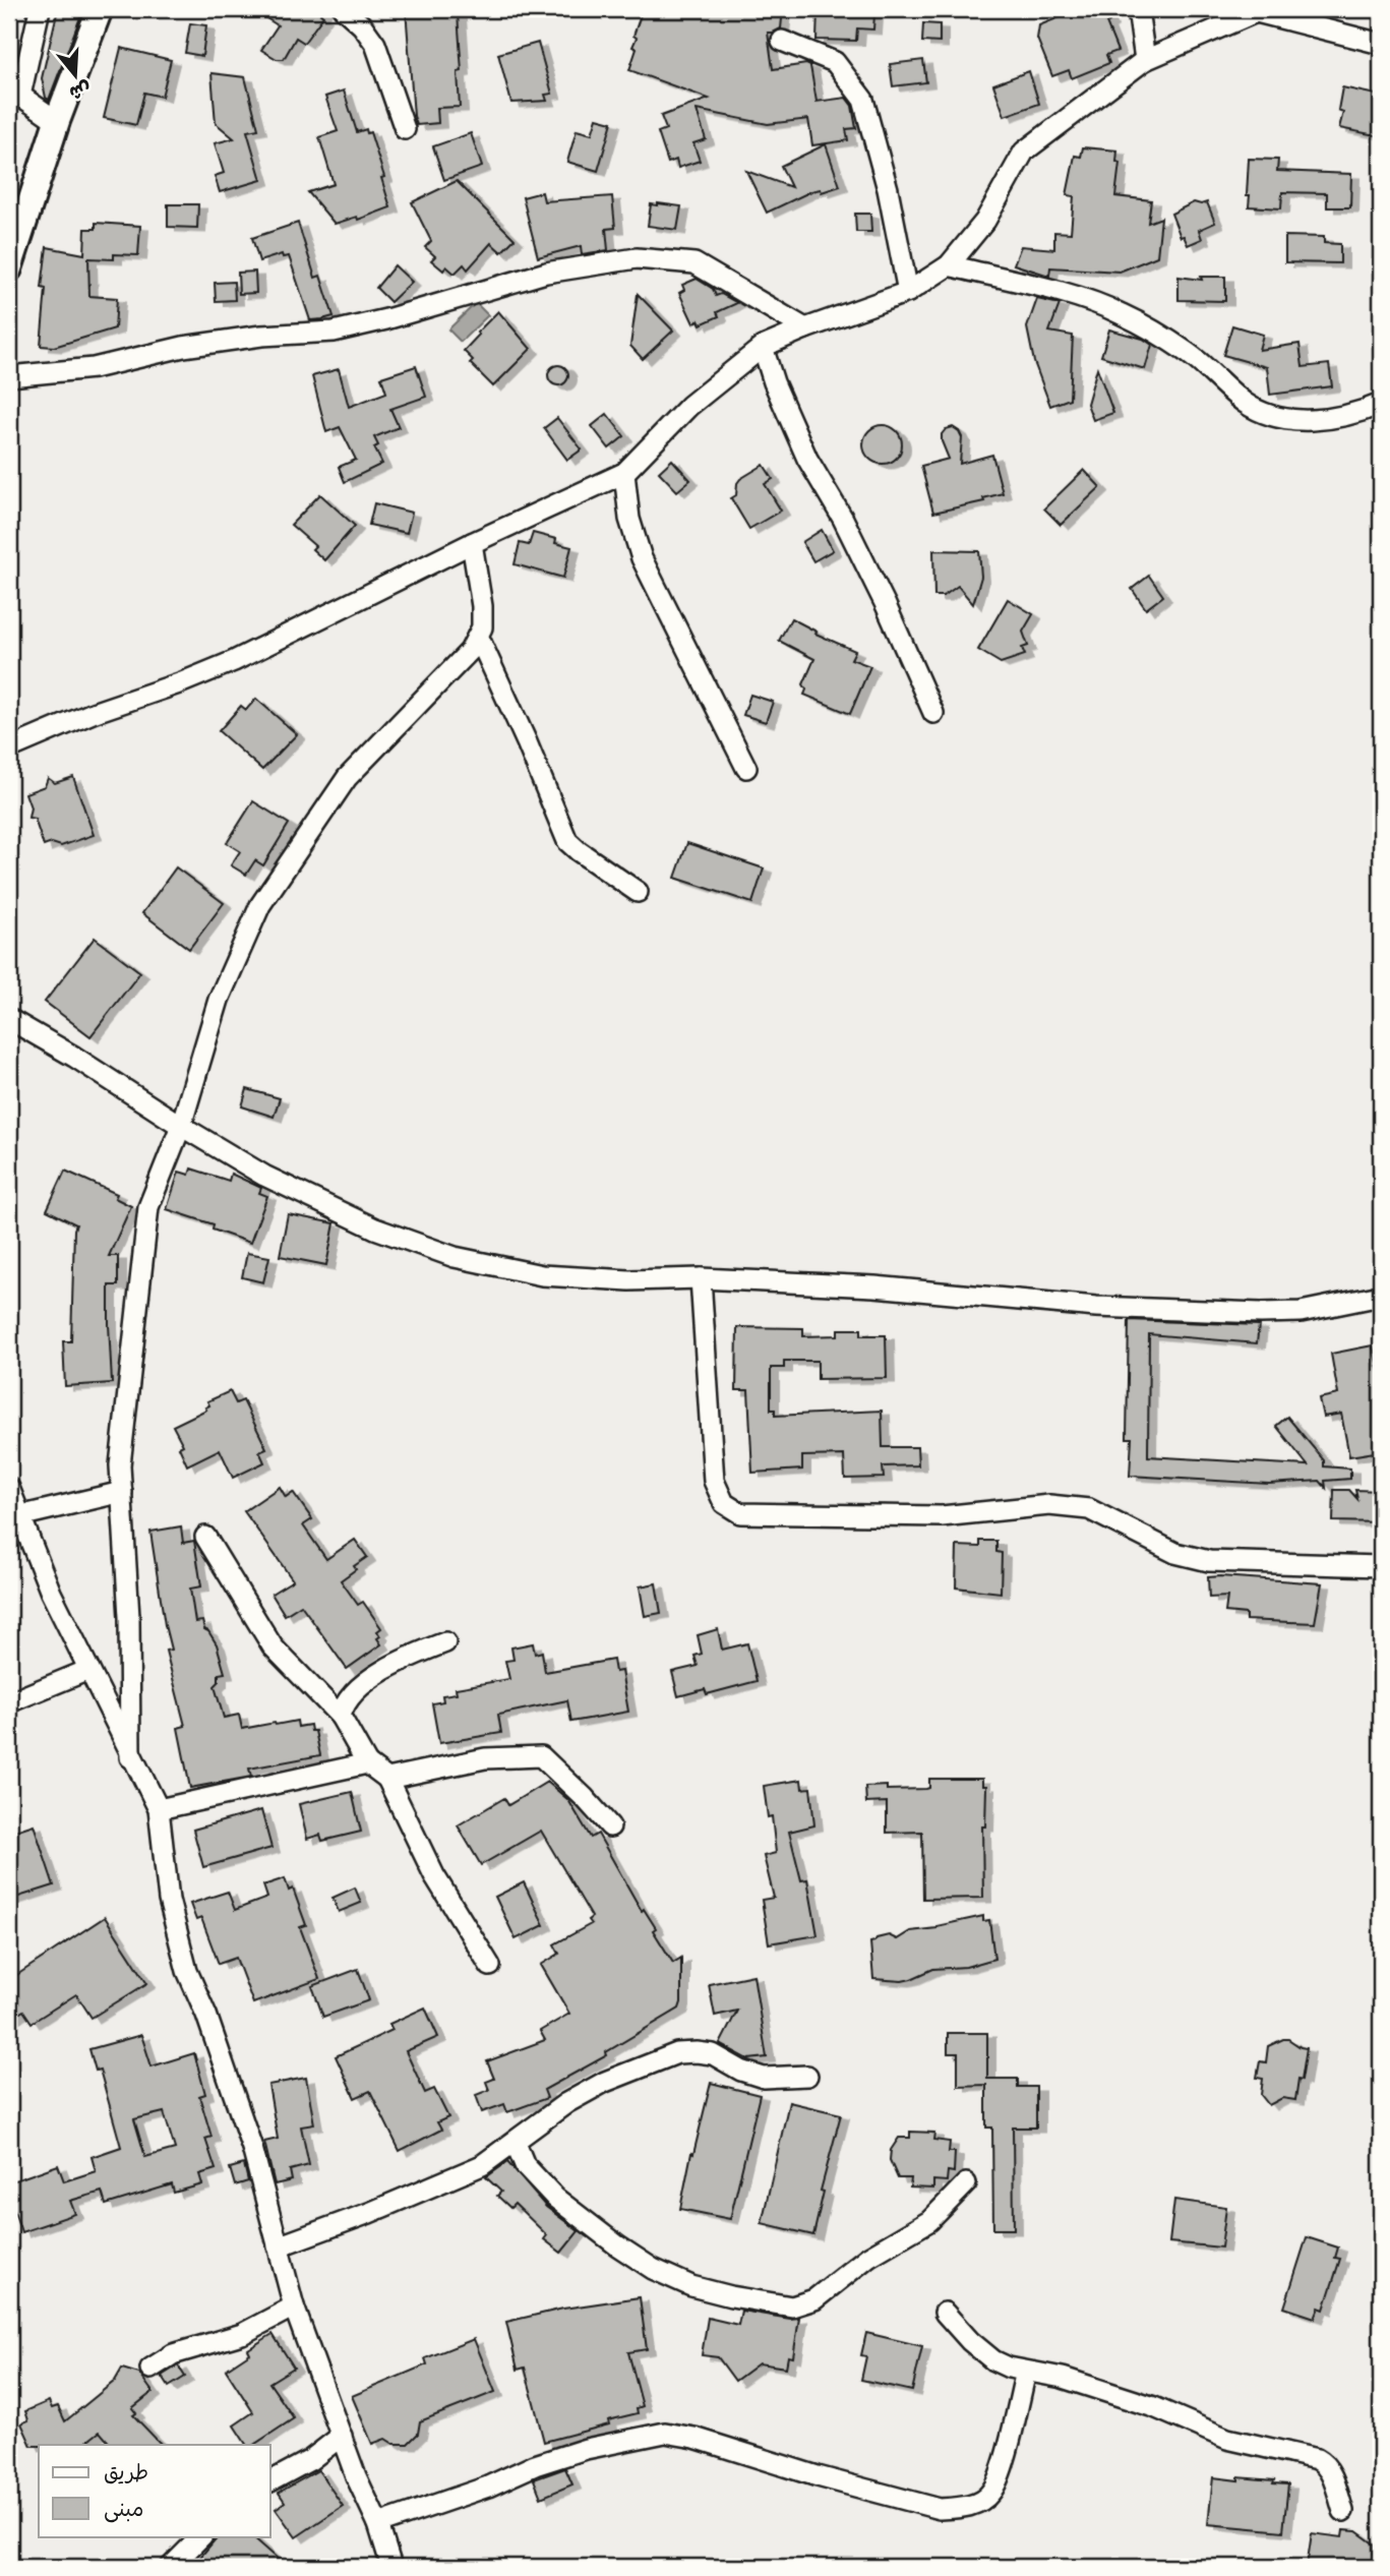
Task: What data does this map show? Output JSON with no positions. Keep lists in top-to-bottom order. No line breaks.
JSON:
{"legend":["طريق","مبنى"],"north":"bottom"}
